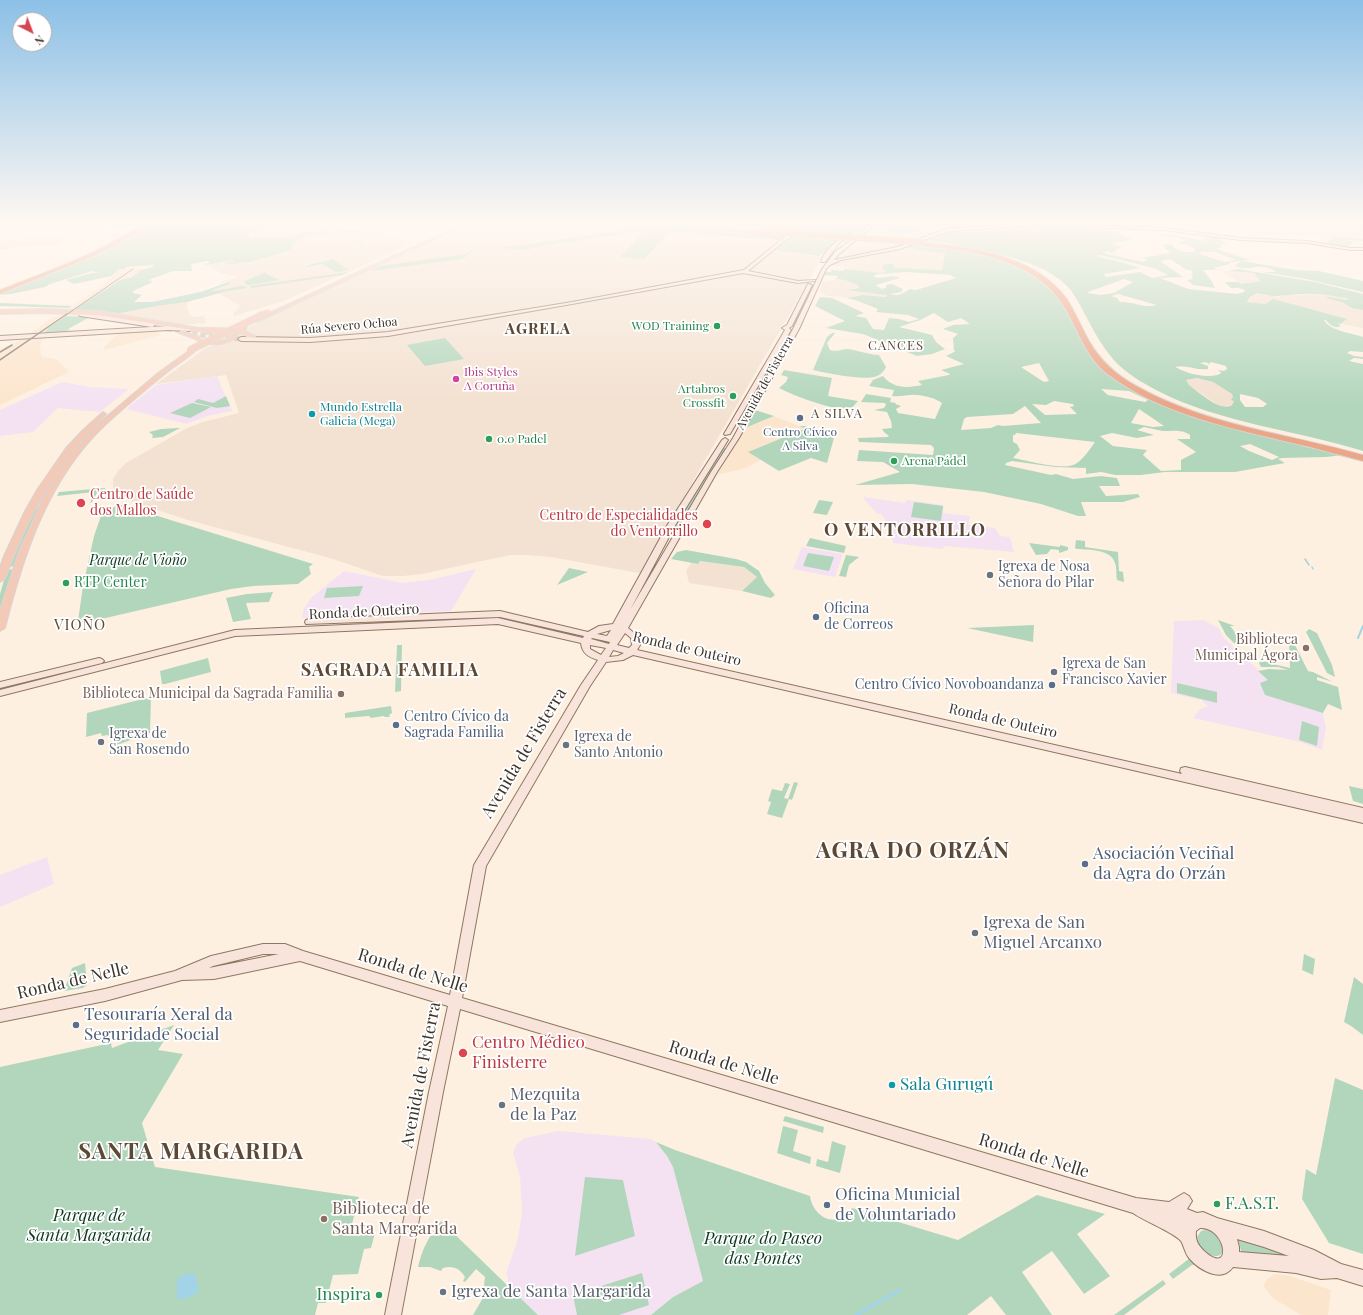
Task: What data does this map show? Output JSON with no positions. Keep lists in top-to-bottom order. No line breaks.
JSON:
{"streets":{"main road":["Rúa Severo Ochoa","Avenida de Fisterra","Ronda de Outeiro","Ronda de Nelle"]},"crossings":[["Avenida de Fisterra","Ronda de Outeiro"],["Avenida de Fisterra","Ronda de Nelle"]],"districts":["AGRELA","CANCES","A SILVA","O VENTORRILLO","VIOÑO","SAGRADA FAMILIA","AGRA DO ORZÁN","SANTA MARGARIDA"],"parks":["Parque de Vioño","Parque de Santa Margarida","Parque do Paseo das Pontes"],"places":["WOD Training","Ibis Styles A Coruña","Artabros Crossfit","Mundo Estrella Galicia (Mega)","Centro Cívico A Silva","0.0 Padel","Arena Pádel","Centro de Saúde dos Mallos","Centro de Especialidades do Ventorrillo","Igrexa de Nosa Señora do Pilar","RTP Center","Oficina de Correos","Biblioteca Municipal Ágora","Igrexa de San Francisco Xavier","Centro Cívico Novoboandanza","Biblioteca Municipal da Sagrada Familia","Centro Cívico da Sagrada Familia","Igrexa de San Rosendo","Igrexa de Santo Antonio","Asociación Veciñal da Agra do Orzán","Igrexa de San Miguel Arcanxo","Tesouraría Xeral da Seguridade Social","Centro Médico Finisterre","Sala Gurugú","Mezquita de la Paz","F.A.S.T.","Oficina Municial de Voluntariado","Biblioteca de Santa Margarida","Igrexa de Santa Margarida","Inspira"],"north":"bottom right"}
